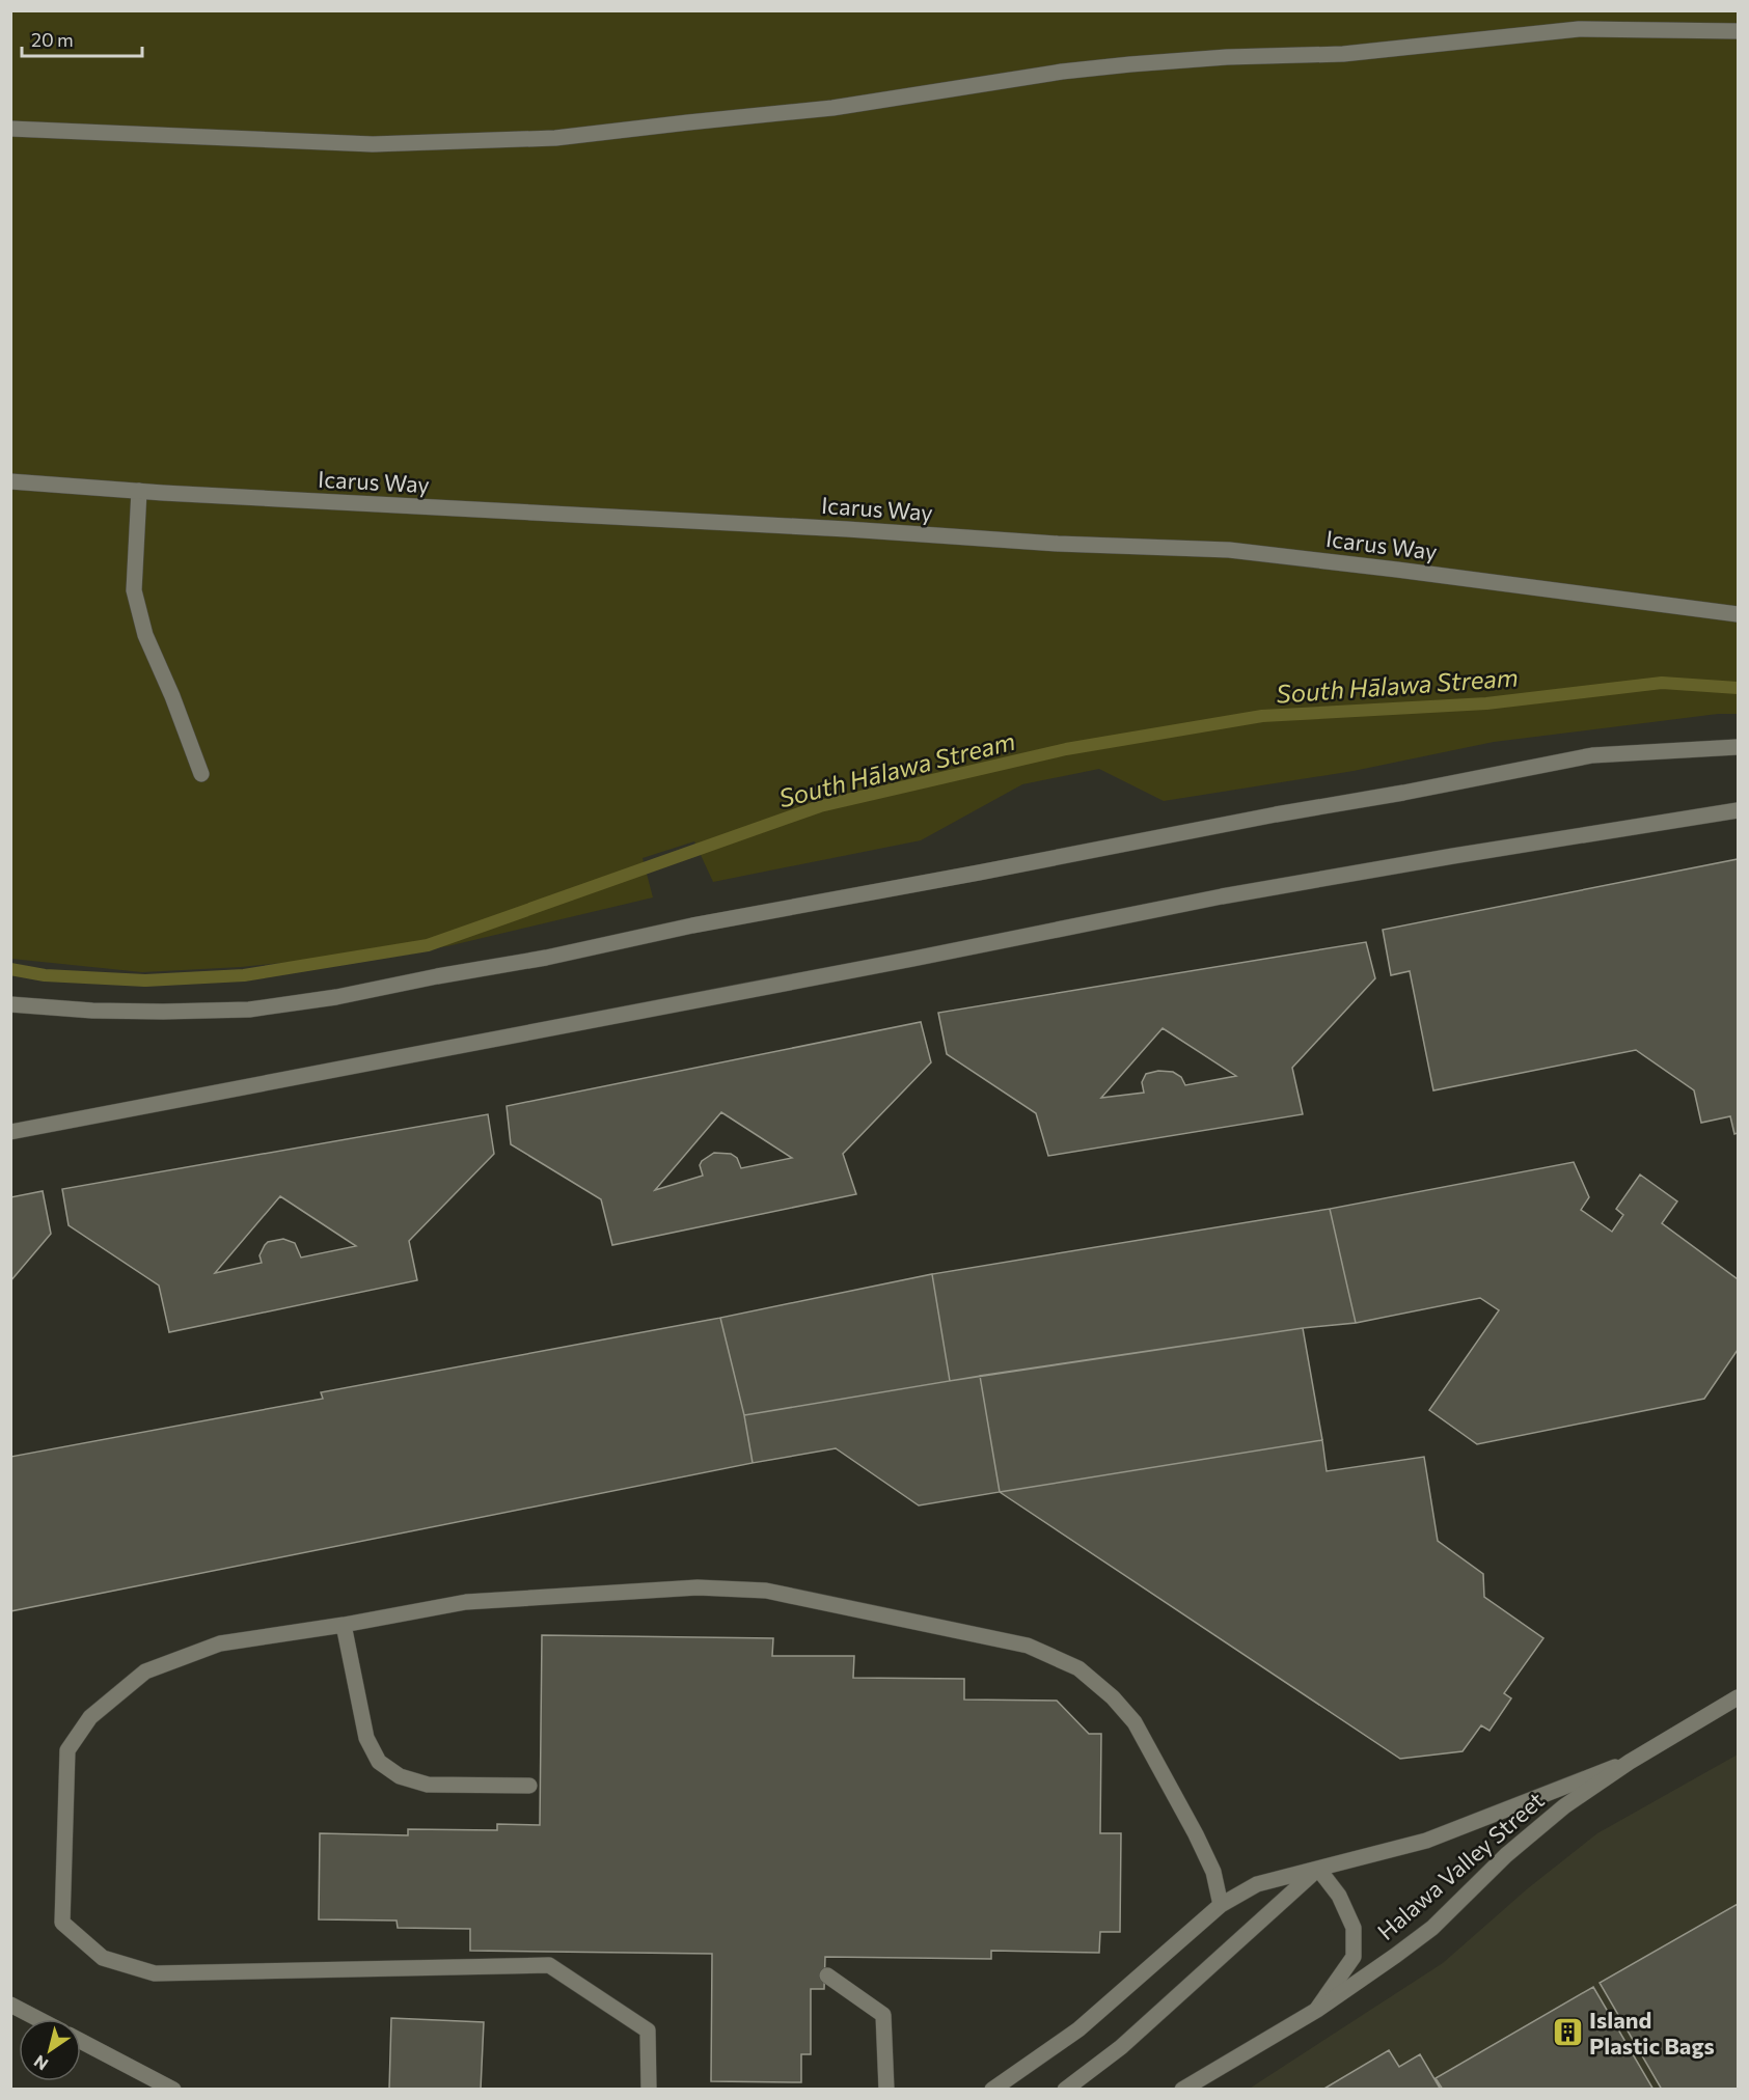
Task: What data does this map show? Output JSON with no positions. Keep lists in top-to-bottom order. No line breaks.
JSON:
{"streets":{"street":["Icarus Way","Halawa Valley Street"]},"water":["South Hālawa Stream"],"places":{"building":["Island Plastic Bags"]},"scale_bar":"20 m","north":"bottom left"}
